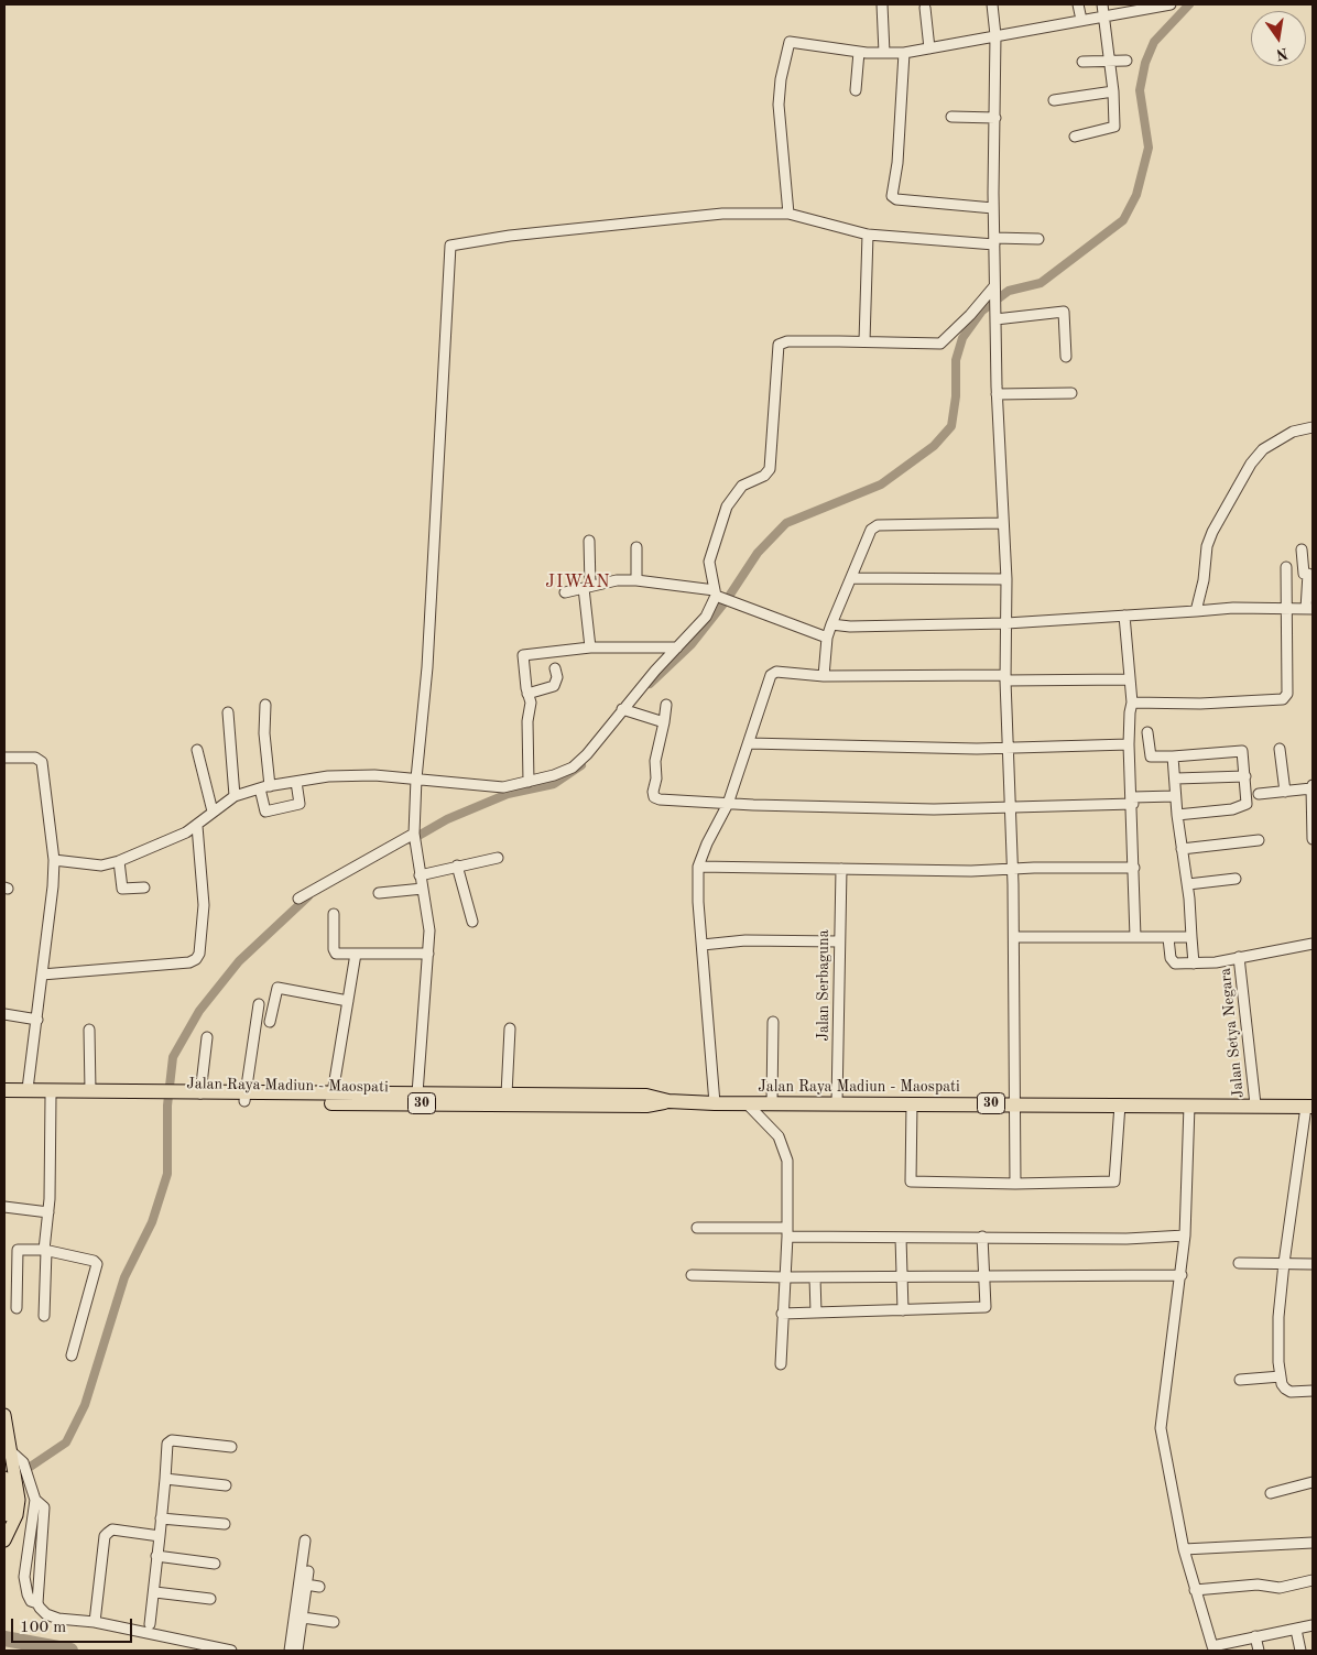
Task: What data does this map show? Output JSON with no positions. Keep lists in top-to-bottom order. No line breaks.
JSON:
{"streets":{"highway":["Jalan Raya Madiun - Maospati","30"],"street":["Jalan Serbaguna","Jalan Setya Negara"]},"crossings":[["Jalan Serbaguna","Jalan Raya Madiun - Maospati"],["Jalan Setya Negara","Jalan Raya Madiun - Maospati"]],"districts":["JIWAN"],"scale_bar":"100 m","north":"bottom"}
